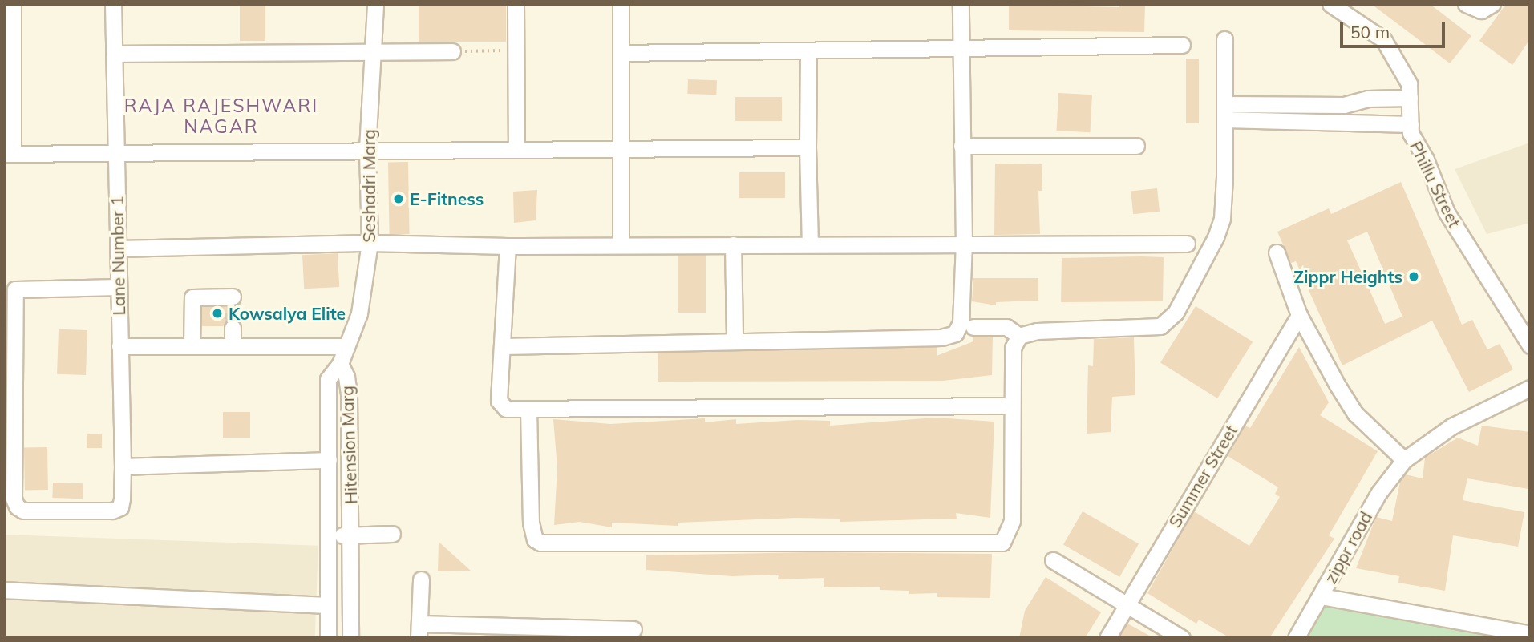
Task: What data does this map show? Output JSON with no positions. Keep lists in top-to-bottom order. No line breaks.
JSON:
{"streets":{"street":["Phillu Street","Seshadri Marg","Lane Number 1","Hitension Marg","Summer Street","zippr road"]},"crossings":[["Seshadri Marg","Hitension Marg"]],"districts":["RAJA RAJESHWARI NAGAR"],"places":["E-Fitness","Zippr Heights","Kowsalya Elite"],"scale_bar":"50 m"}
